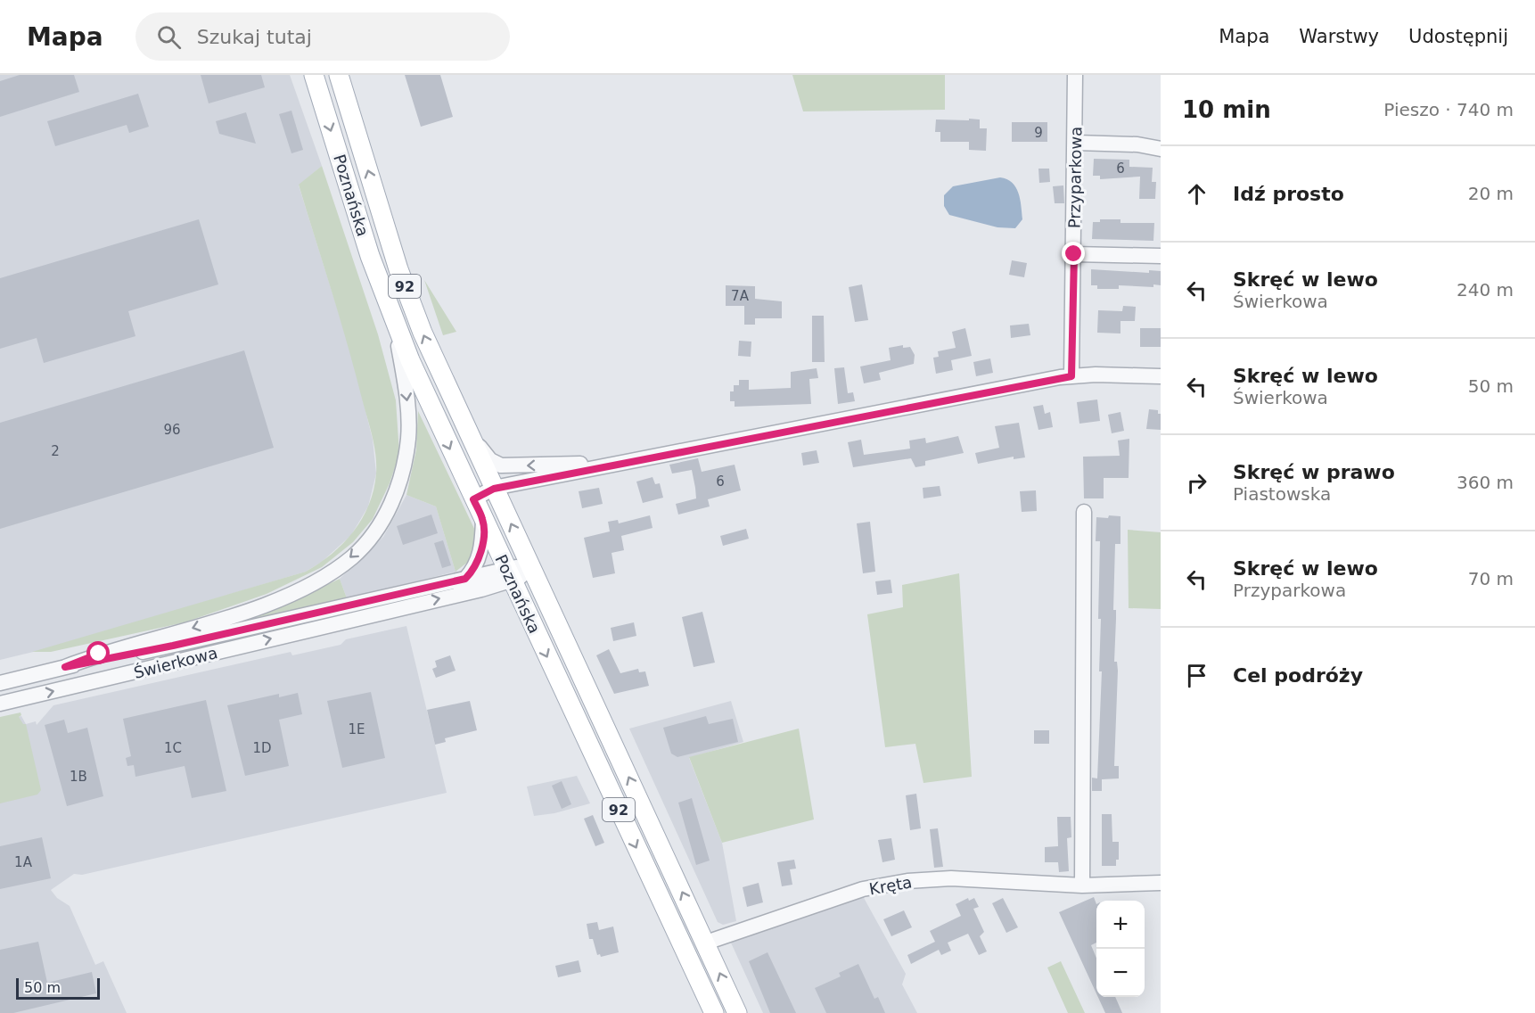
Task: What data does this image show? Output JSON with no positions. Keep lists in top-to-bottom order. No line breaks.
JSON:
{"streets":{"main road":["Poznańska","92"],"street":["Przyparkowa","Świerkowa","Kręta"]},"crossings":[["Poznańska","Świerkowa"],["Poznańska","Kręta"]],"house_numbers":["9","6","7A","96","2","6","1E","1C","1D","1B","1A"],"scale_bar":"50 m","page":{"header":"Mapa","search":"Szukaj tutaj","nav":["Mapa","Warstwy","Udostępnij"],"heading":["10 min","Pieszo · 740 m"],"list":[["Idź prosto","20 m"],["Skręć w lewo","Świerkowa","240 m"],["Skręć w lewo","Świerkowa","50 m"],["Skręć w prawo","Piastowska","360 m"],["Skręć w lewo","Przyparkowa","70 m"],"Cel podróży"],"map_buttons":["+","−"],"scale":"50 m"}}
